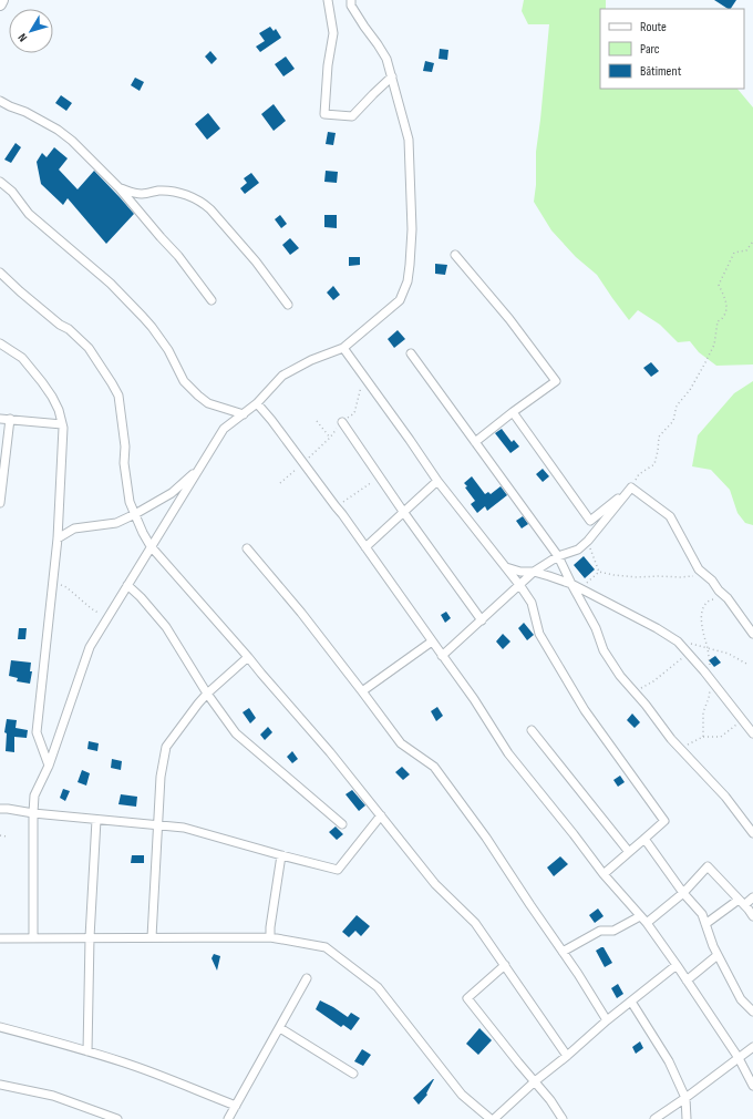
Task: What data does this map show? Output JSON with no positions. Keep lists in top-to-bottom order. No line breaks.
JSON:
{"legend":["Route","Parc","Bâtiment"],"north":"bottom left"}
